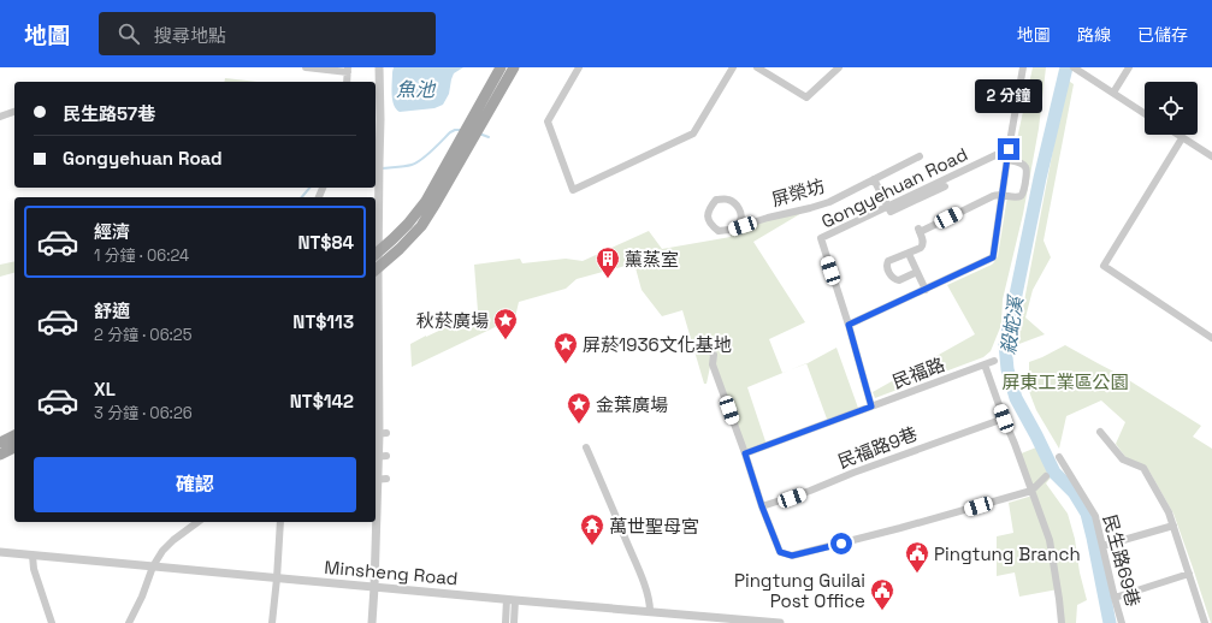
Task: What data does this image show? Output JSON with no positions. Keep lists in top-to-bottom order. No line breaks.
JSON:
{"streets":{"street":["Gongyehuan Road","屏榮坊","民福路","民福路9巷","民生路69巷","Minsheng Road"]},"crossings":[["Gongyehuan Road","民福路"]],"water":["魚池","殺蛇溪"],"parks":["屏東工業區公園"],"places":{"building":["薰蒸室"],"place":["秋菸廣場","屏菸1936文化基地","金葉廣場"],"temple":["萬世聖母宮"],"public building":["Pingtung Branch","Pingtung Guilai Post Office"]},"page":{"header":"地圖","search":"搜尋地點","nav":["地圖","路線","已儲存"],"bubble":"2 分鐘","banner":["民生路57巷","Gongyehuan Road"],"list":[{"name":"經濟","note":"1 分鐘 · 06:24","value":"NT$84"},{"name":"舒適","note":"2 分鐘 · 06:25","value":"NT$113"},{"name":"XL","note":"3 分鐘 · 06:26","value":"NT$142"}],"buttons":"確認"}}
